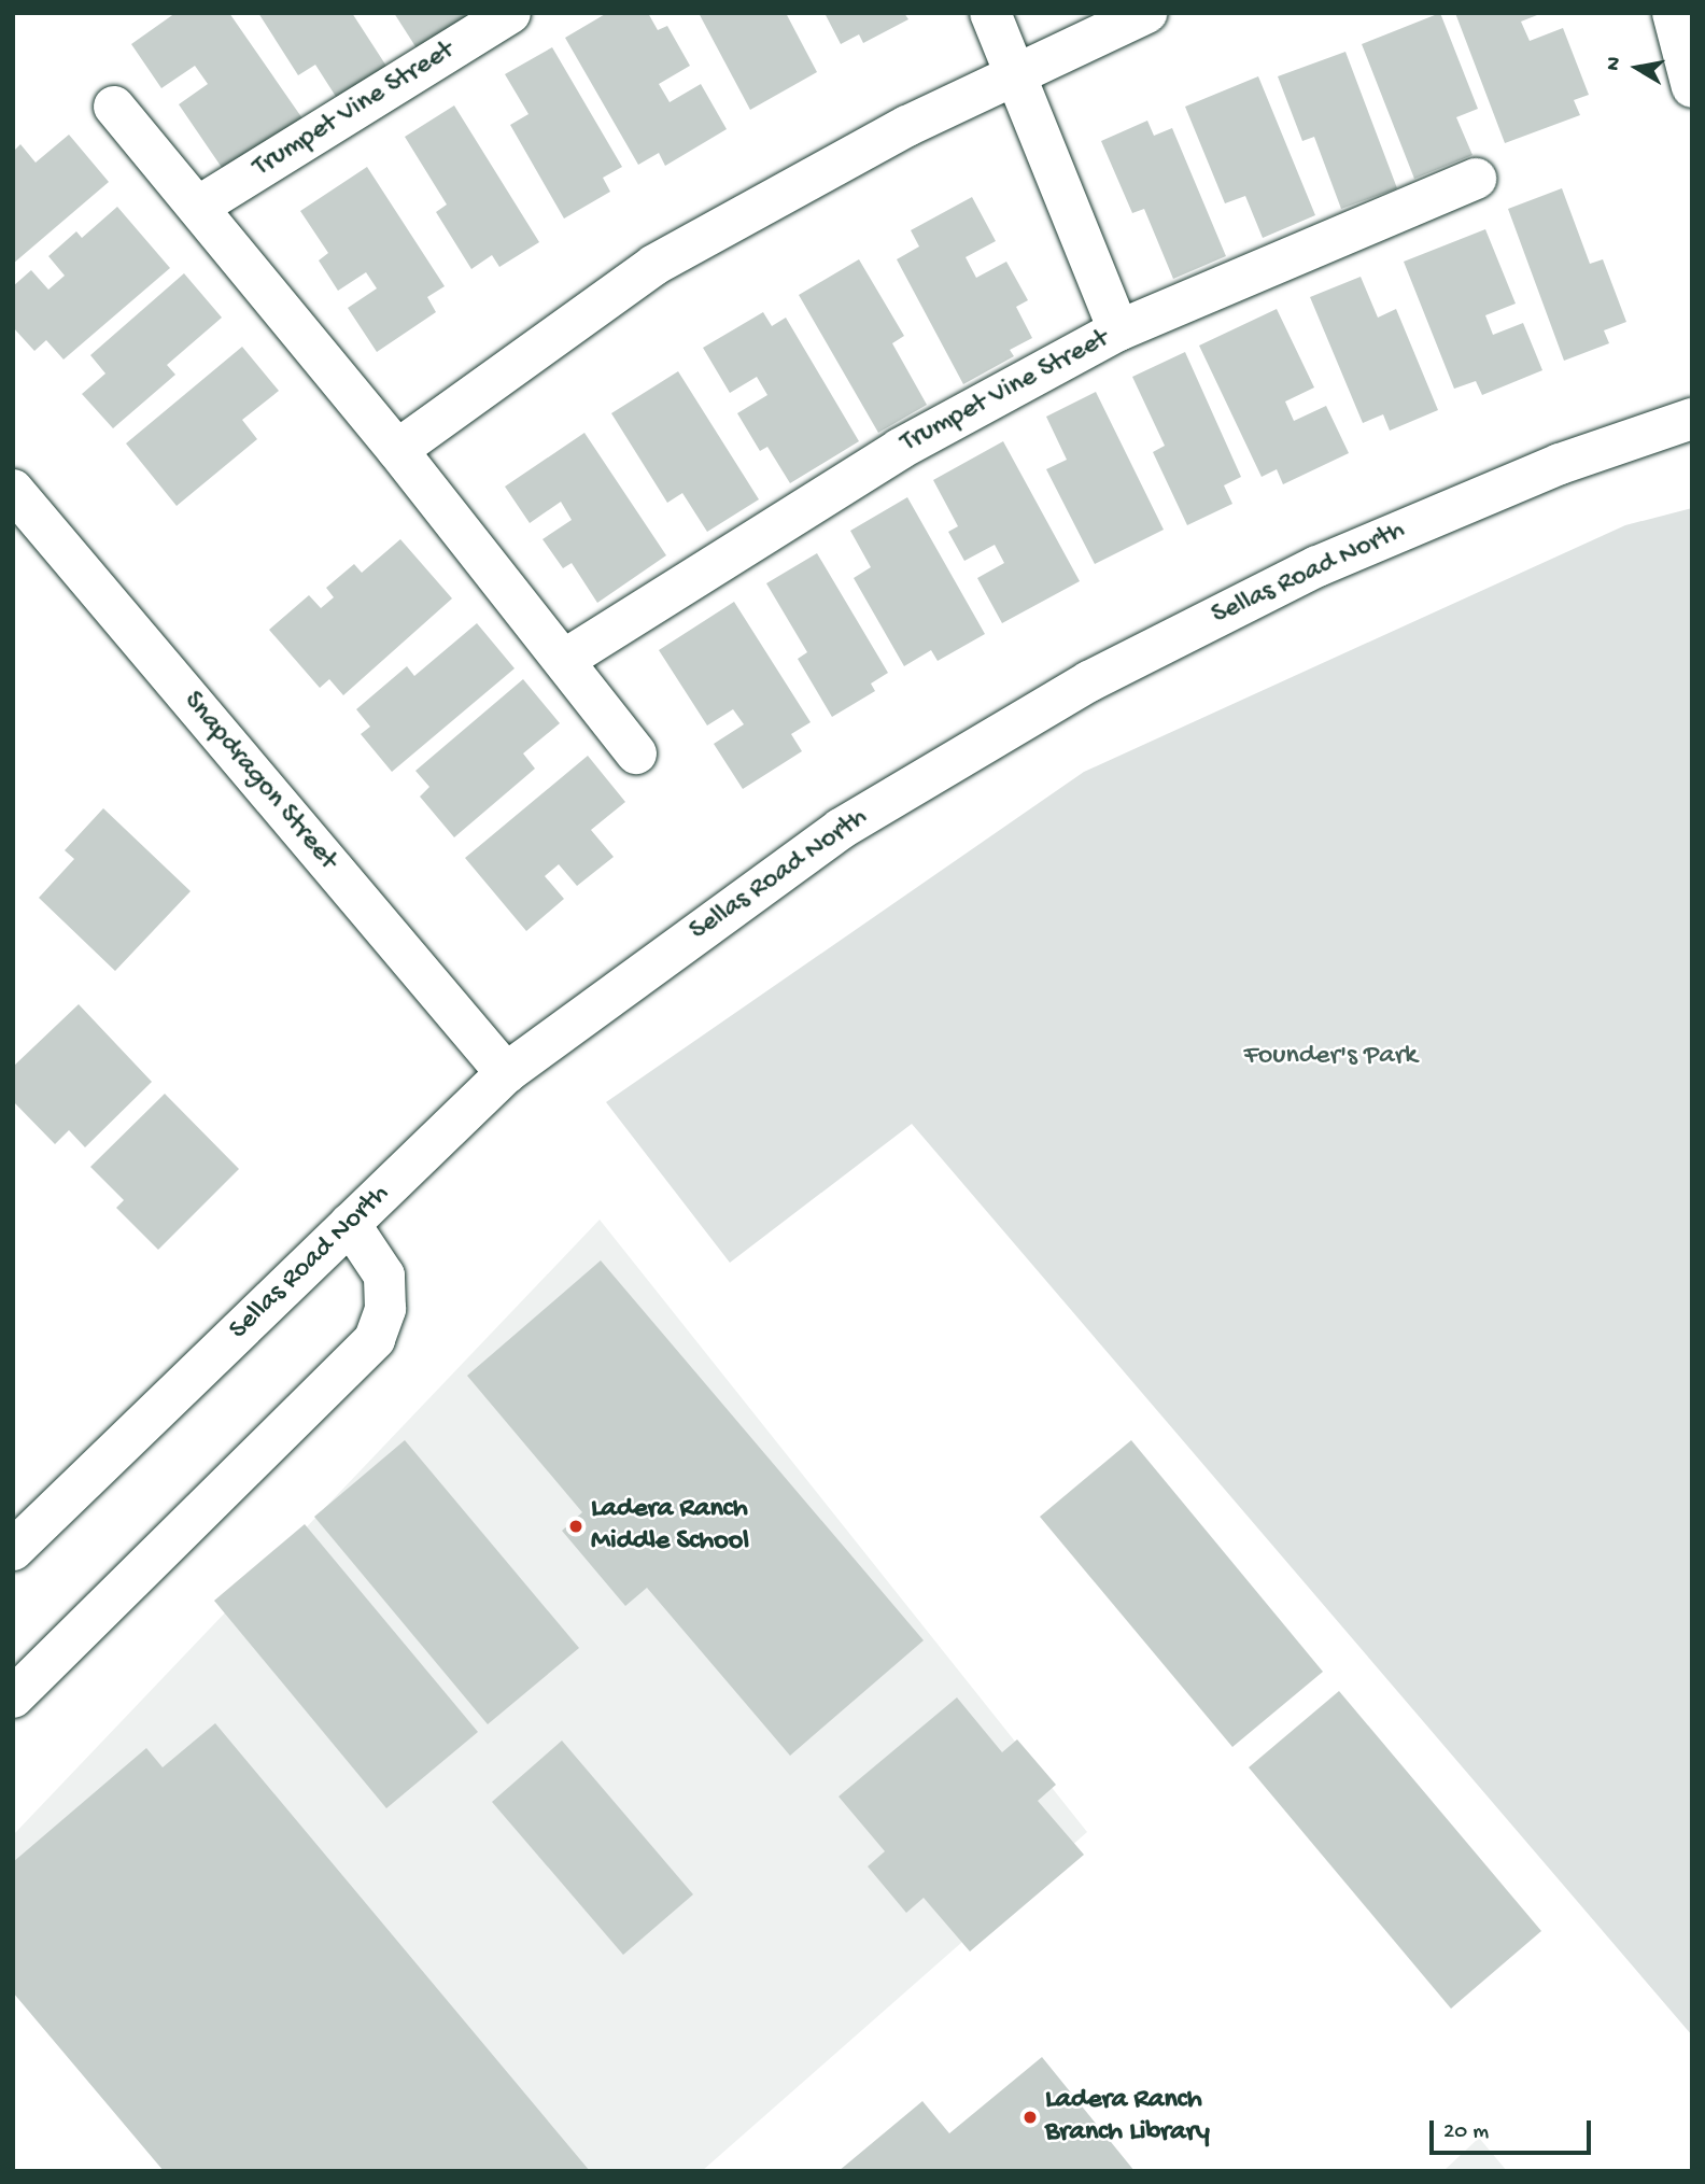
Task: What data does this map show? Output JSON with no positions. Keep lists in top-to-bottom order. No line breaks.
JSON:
{"streets":{"street":["Trumpet Vine Street","Sellas Road North","Snapdragon Street"]},"crossings":[["Sellas Road North","Snapdragon Street"]],"parks":["Founder's Park"],"places":["Ladera Ranch Middle School","Ladera Ranch Branch Library"],"scale_bar":"20 m","north":"left"}
